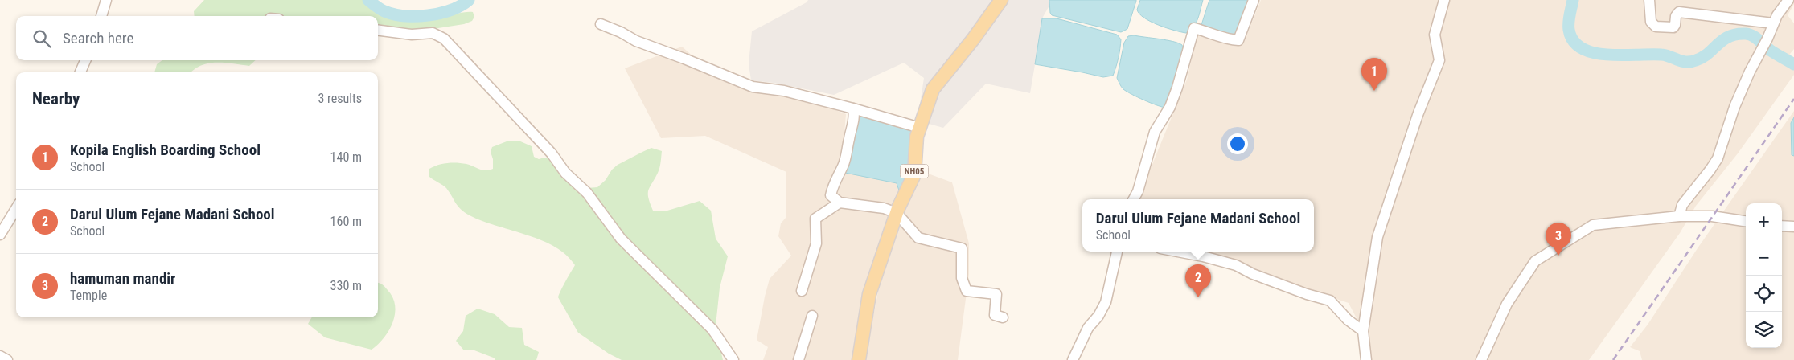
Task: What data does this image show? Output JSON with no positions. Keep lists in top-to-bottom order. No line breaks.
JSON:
{"streets":{"main road":["NH05"]},"page":{"search":"Search here","pins":["1","3","2"],"heading":["Nearby","3 results"],"list":[{"mark":"1","name":"Kopila English Boarding School","note":"School","value":"140 m"},{"mark":"2","name":"Darul Ulum Fejane Madani School","note":"School","value":"160 m"},{"mark":"3","name":"hamuman mandir","note":"Temple","value":"330 m"}],"popup":["Darul Ulum Fejane Madani School","School"],"map_buttons":["+","−"]}}
